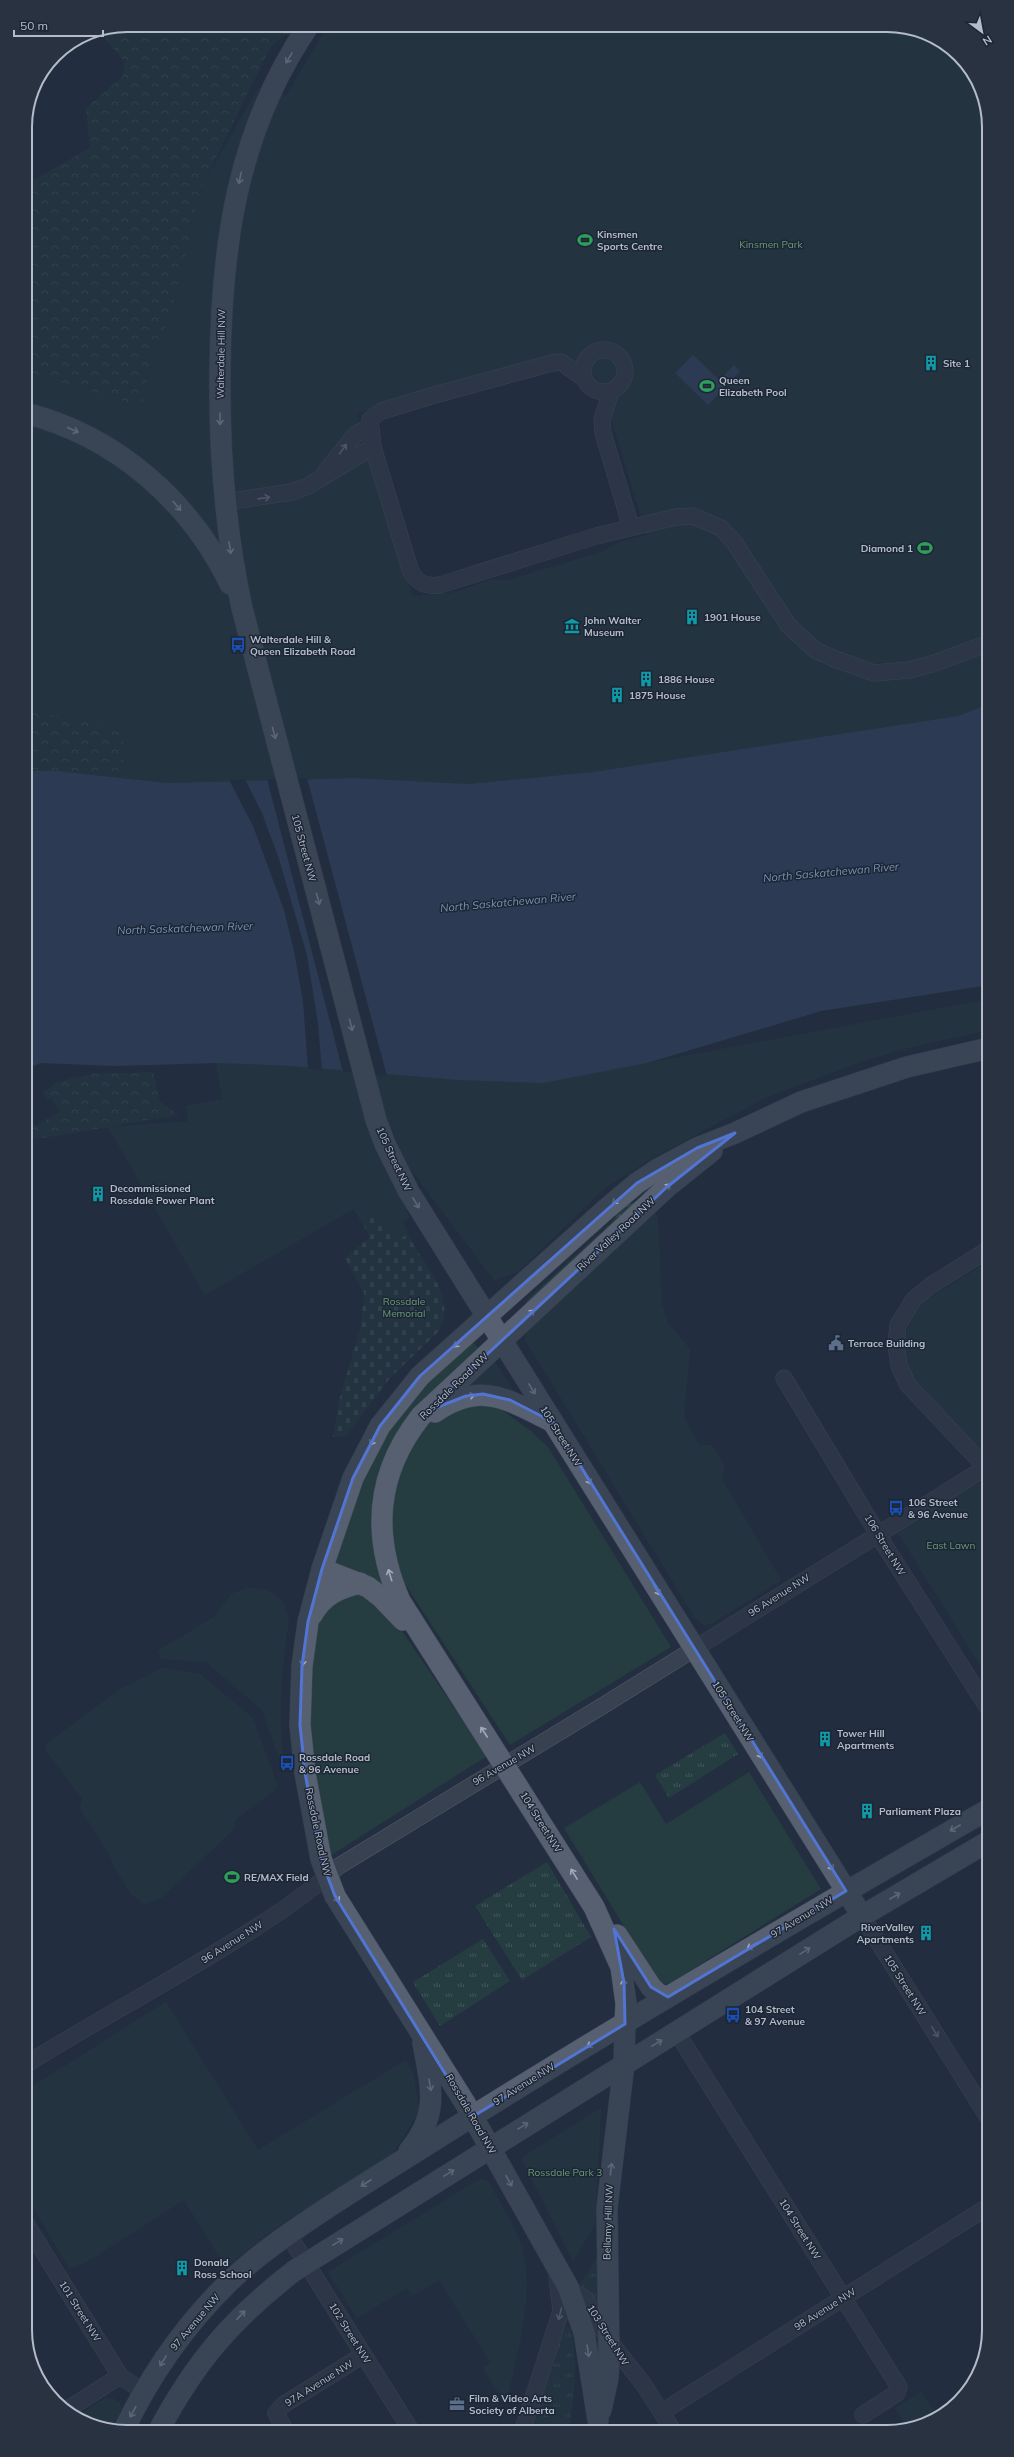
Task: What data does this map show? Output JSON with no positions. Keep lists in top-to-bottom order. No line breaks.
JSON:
{"streets":{"main road":["Walterdale Hill NW","105 Street NW","River Valley Road NW","Rossdale Road NW","104 Street NW","97 Avenue NW","Bellamy Hill NW"],"street":["106 Street NW","96 Avenue NW","98 Avenue NW","101 Street NW","102 Street NW","103 Street NW","97A Avenue NW"]},"crossings":[["Walterdale Hill NW","105 Street NW"],["105 Street NW","River Valley Road NW"],["105 Street NW","Rossdale Road NW"],["105 Street NW","96 Avenue NW"],["105 Street NW","97 Avenue NW"],["River Valley Road NW","Rossdale Road NW"],["Rossdale Road NW","96 Avenue NW"],["Rossdale Road NW","104 Street NW"],["Rossdale Road NW","97 Avenue NW"],["Rossdale Road NW","Bellamy Hill NW"],["106 Street NW","96 Avenue NW"],["96 Avenue NW","104 Street NW"],["104 Street NW","97 Avenue NW"],["104 Street NW","Bellamy Hill NW"],["104 Street NW","98 Avenue NW"],["97 Avenue NW","Bellamy Hill NW"],["97 Avenue NW","101 Street NW"],["97 Avenue NW","102 Street NW"],["Bellamy Hill NW","103 Street NW"],["98 Avenue NW","103 Street NW"],["102 Street NW","97A Avenue NW"]],"one_way":["Walterdale Hill NW","105 Street NW","104 Street NW"],"water":["North Saskatchewan River"],"parks":["Kinsmen Park","Rossdale Memorial","East Lawn","Rossdale Park 3"],"places":{"sports":["Kinsmen Sports Centre","Queen Elizabeth Pool","Diamond 1","RE/MAX Field"],"building":["Site 1","1901 House","1886 House","1875 House","Decommissioned Rossdale Power Plant","Tower Hill Apartments","Parliament Plaza","RiverValley Apartments","Donald Ross School"],"museum":["John Walter Museum"],"bus stop":["Walterdale Hill & Queen Elizabeth Road","106 Street & 96 Avenue","Rossdale Road & 96 Avenue","104 Street & 97 Avenue"],"public building":["Terrace Building"],"office":["Film & Video Arts Society of Alberta"]},"scale_bar":"50 m","north":"bottom right"}
